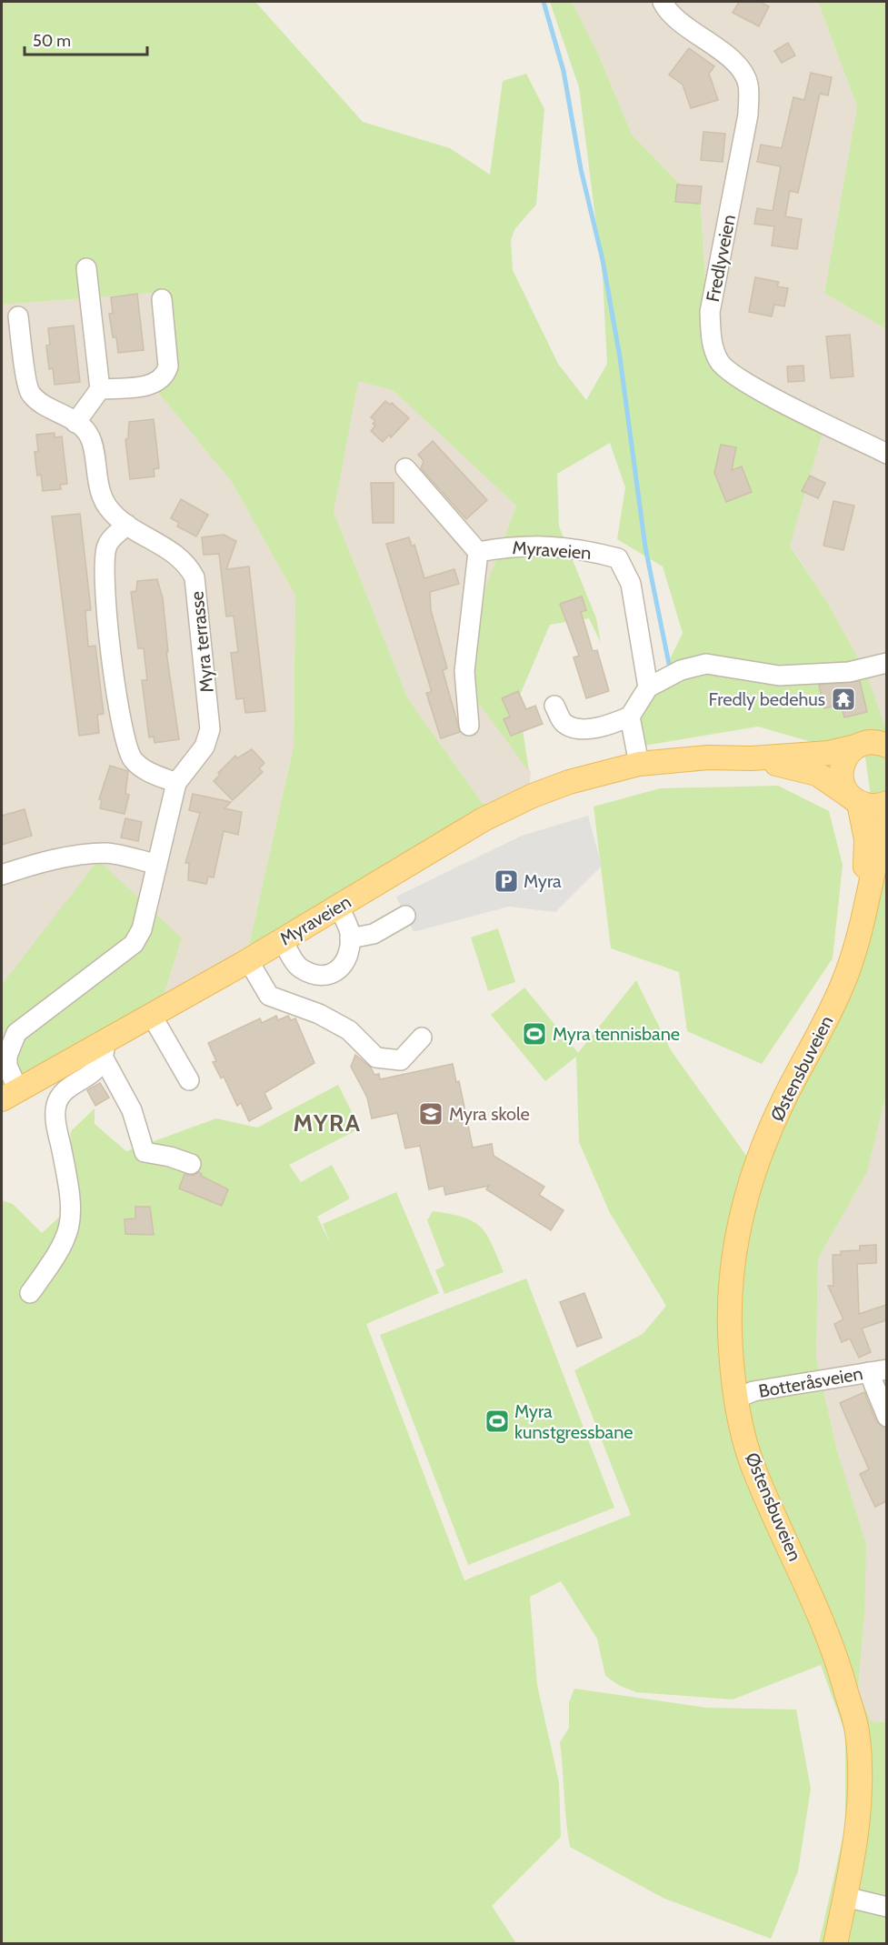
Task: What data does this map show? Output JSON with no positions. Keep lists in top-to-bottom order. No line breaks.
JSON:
{"streets":{"main road":["Myraveien","Østensbuveien"],"street":["Fredlyveien","Myra terrasse","Botteråsveien"]},"crossings":[["Myraveien","Myra terrasse"],["Myraveien","Østensbuveien"],["Østensbuveien","Botteråsveien"]],"districts":["MYRA"],"places":{"temple":["Fredly bedehus"],"parking":["Myra"],"sports":["Myra tennisbane","Myra kunstgressbane"],"school or university":["Myra skole"]},"scale_bar":"50 m"}
